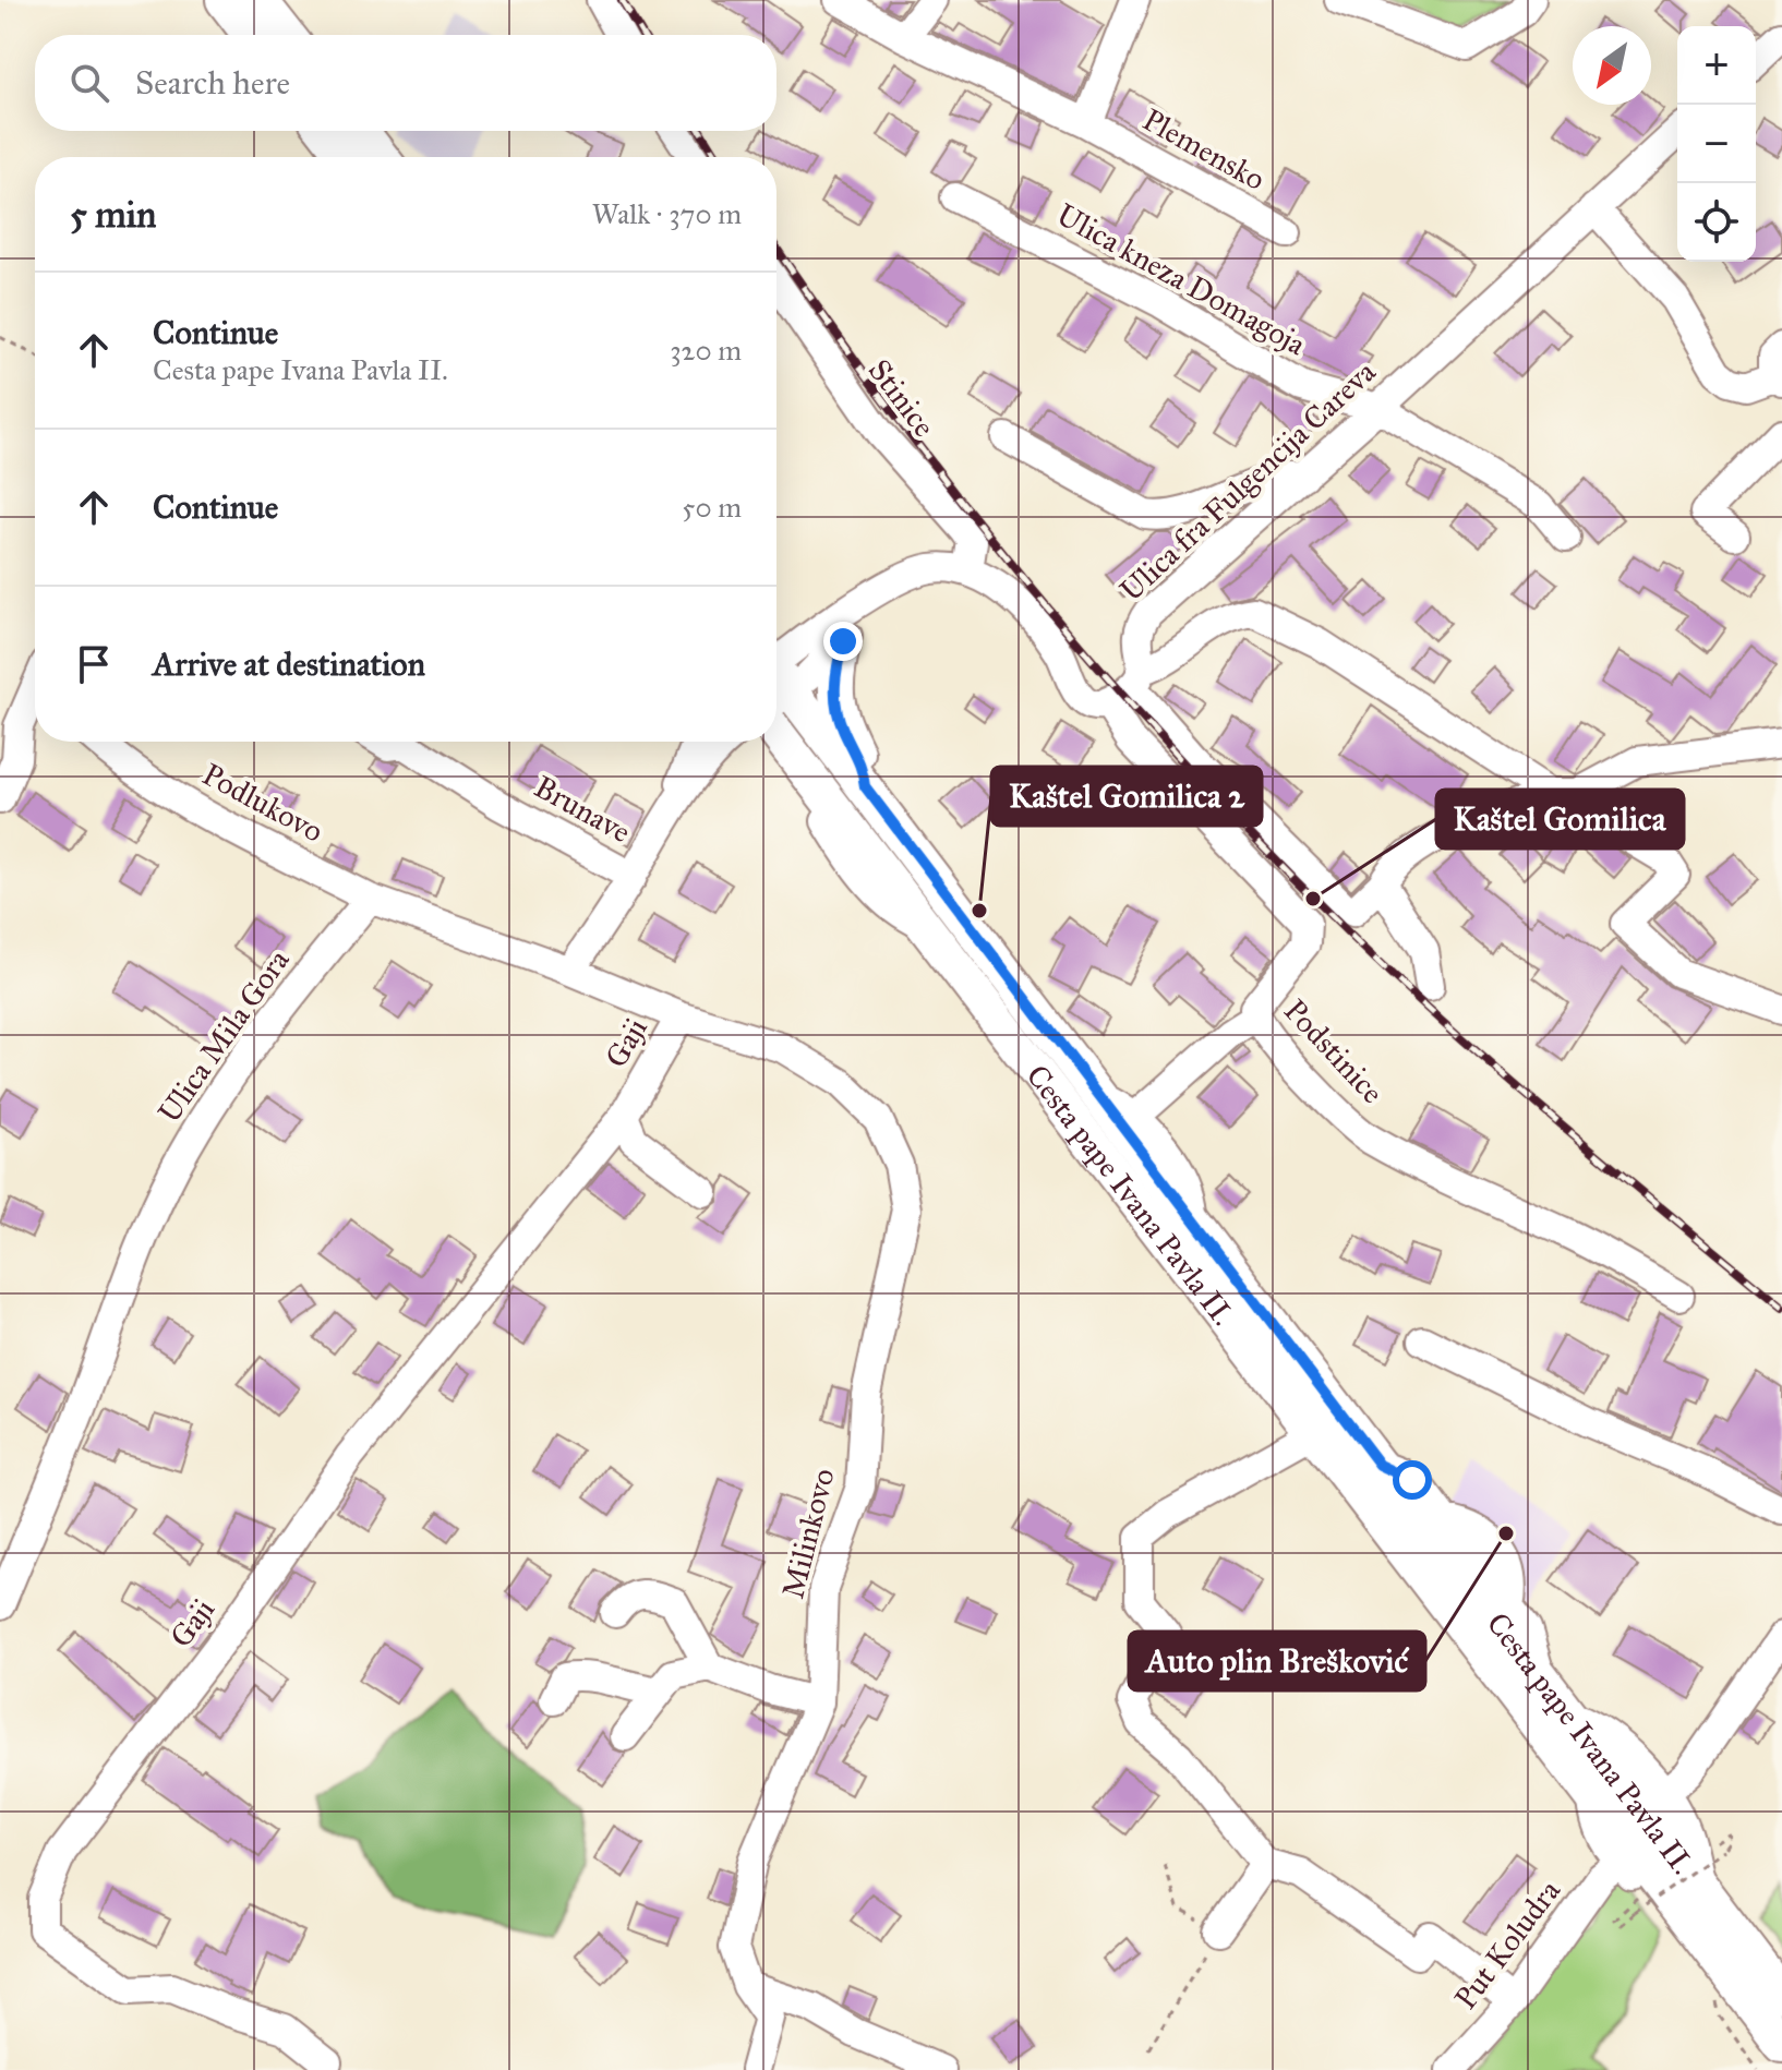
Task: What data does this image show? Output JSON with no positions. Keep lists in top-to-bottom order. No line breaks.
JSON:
{"streets":{"main road":["Cesta pape Ivana Pavla II."],"street":["Plemensko","Ulica kneza Domagoja","Stinice","Ulica fra Fulgencija Careva","Podlukovo","Brunave","Ulica Mila Gora","Gaji","Podstinice","Milinkovo","Put Koludra"]},"crossings":[["Ulica kneza Domagoja","Ulica fra Fulgencija Careva"],["Podlukovo","Ulica Mila Gora"],["Gaji","Milinkovo"]],"places":["Kaštel Gomilica","Kaštel Gomilica 2","Auto plin Brešković"],"north":"bottom left","page":{"map_buttons":["+","−"],"search":"Search here","heading":["5 min","Walk · 370 m"],"list":[["Continue","Cesta pape Ivana Pavla II.","320 m"],["Continue","50 m"],"Arrive at destination"]}}
